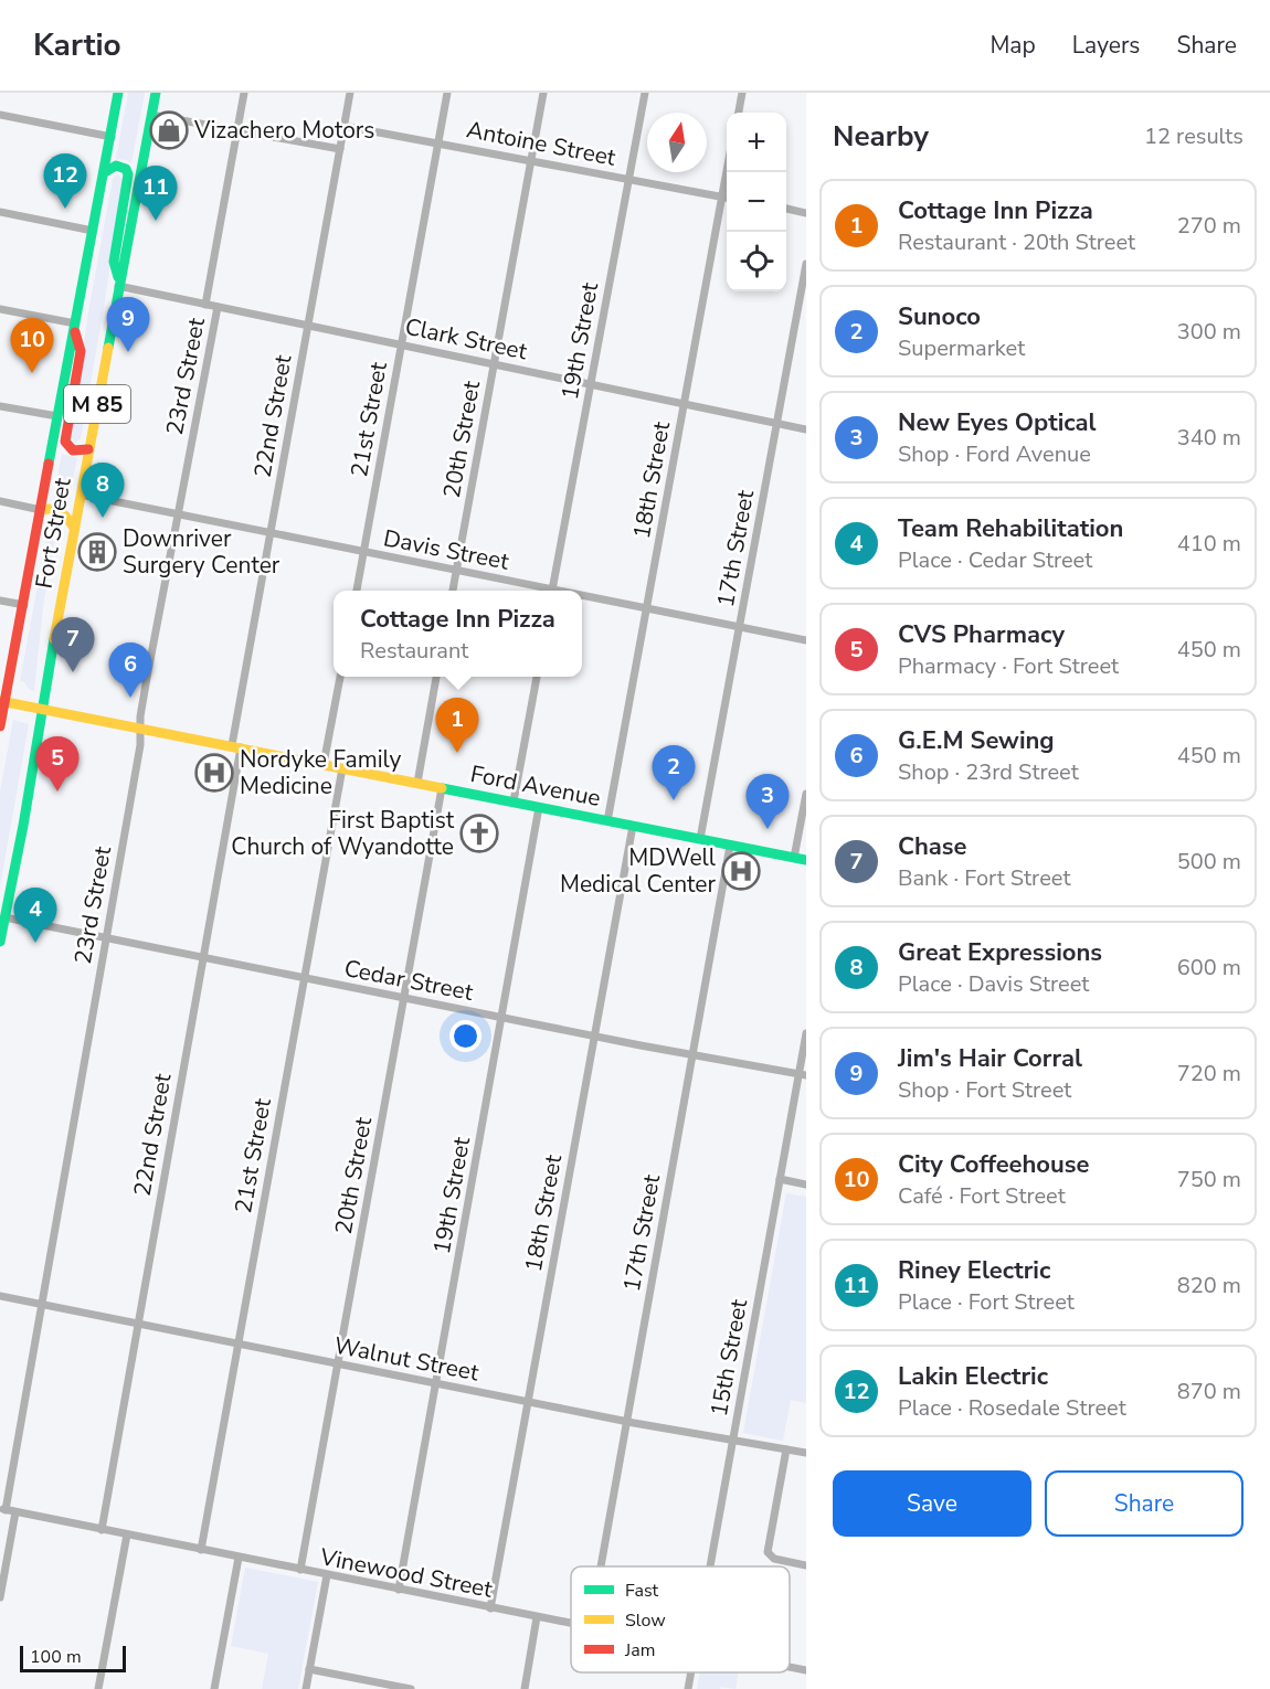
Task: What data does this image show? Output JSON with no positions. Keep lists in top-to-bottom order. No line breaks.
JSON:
{"streets":{"main road":["M 85","Fort Street","Ford Avenue"],"street":["Antoine Street","Clark Street","19th Street","23rd Street","22nd Street","21st Street","20th Street","18th Street","17th Street","Davis Street","Cedar Street","15th Street","Walnut Street","Vinewood Street"]},"crossings":[["Antoine Street","19th Street"],["Antoine Street","22nd Street"],["Antoine Street","21st Street"],["Antoine Street","20th Street"],["Antoine Street","18th Street"],["Clark Street","19th Street"],["Clark Street","23rd Street"],["Clark Street","22nd Street"],["Clark Street","21st Street"],["Clark Street","20th Street"],["Clark Street","18th Street"],["Clark Street","Fort Street"],["Clark Street","17th Street"],["19th Street","Ford Avenue"],["19th Street","Cedar Street"],["19th Street","Walnut Street"],["19th Street","Vinewood Street"],["23rd Street","Davis Street"],["23rd Street","Ford Avenue"],["23rd Street","Cedar Street"],["23rd Street","Walnut Street"],["23rd Street","Vinewood Street"],["22nd Street","Davis Street"],["22nd Street","Ford Avenue"],["22nd Street","Cedar Street"],["22nd Street","Walnut Street"],["22nd Street","Vinewood Street"],["21st Street","Davis Street"],["21st Street","Ford Avenue"],["21st Street","Cedar Street"],["21st Street","Walnut Street"],["21st Street","Vinewood Street"],["20th Street","Davis Street"],["20th Street","Ford Avenue"],["20th Street","Cedar Street"],["20th Street","Walnut Street"],["20th Street","Vinewood Street"],["18th Street","Davis Street"],["18th Street","Ford Avenue"],["18th Street","Cedar Street"],["18th Street","Walnut Street"],["18th Street","Vinewood Street"],["Fort Street","Davis Street"],["Fort Street","Ford Avenue"],["Fort Street","Cedar Street"],["17th Street","Davis Street"],["17th Street","Ford Avenue"],["17th Street","Cedar Street"],["17th Street","Walnut Street"],["Cedar Street","15th Street"],["15th Street","Walnut Street"]],"places":{"shop":["Vizachero Motors"],"building":["Downriver Surgery Center"],"hospital":["Nordyke Family Medicine","MDWell Medical Center"],"church":["First Baptist Church of Wyandotte"]},"legend":["Fast","Slow","Jam"],"scale_bar":"100 m","north":"top","page":{"header":"Kartio","nav":["Map","Layers","Share"],"heading":["Nearby","12 results"],"map_buttons":["+","−"],"pins":["12","11","9","10","8","7","6","1","5","2","3","4"],"list":[{"mark":"1","name":"Cottage Inn Pizza","note":"Restaurant · 20th Street","value":"270 m"},{"mark":"2","name":"Sunoco","note":"Supermarket","value":"300 m"},{"mark":"3","name":"New Eyes Optical","note":"Shop · Ford Avenue","value":"340 m"},{"mark":"4","name":"Team Rehabilitation","note":"Place · Cedar Street","value":"410 m"},{"mark":"5","name":"CVS Pharmacy","note":"Pharmacy · Fort Street","value":"450 m"},{"mark":"6","name":"G.E.M Sewing","note":"Shop · 23rd Street","value":"450 m"},{"mark":"7","name":"Chase","note":"Bank · Fort Street","value":"500 m"},{"mark":"8","name":"Great Expressions","note":"Place · Davis Street","value":"600 m"},{"mark":"9","name":"Jim's Hair Corral","note":"Shop · Fort Street","value":"720 m"},{"mark":"10","name":"City Coffeehouse","note":"Café · Fort Street","value":"750 m"},{"mark":"11","name":"Riney Electric","note":"Place · Fort Street","value":"820 m"},{"mark":"12","name":"Lakin Electric","note":"Place · Rosedale Street","value":"870 m"}],"popup":["Cottage Inn Pizza","Restaurant"],"buttons":["Save","Share"],"scale":"100 m"}}
